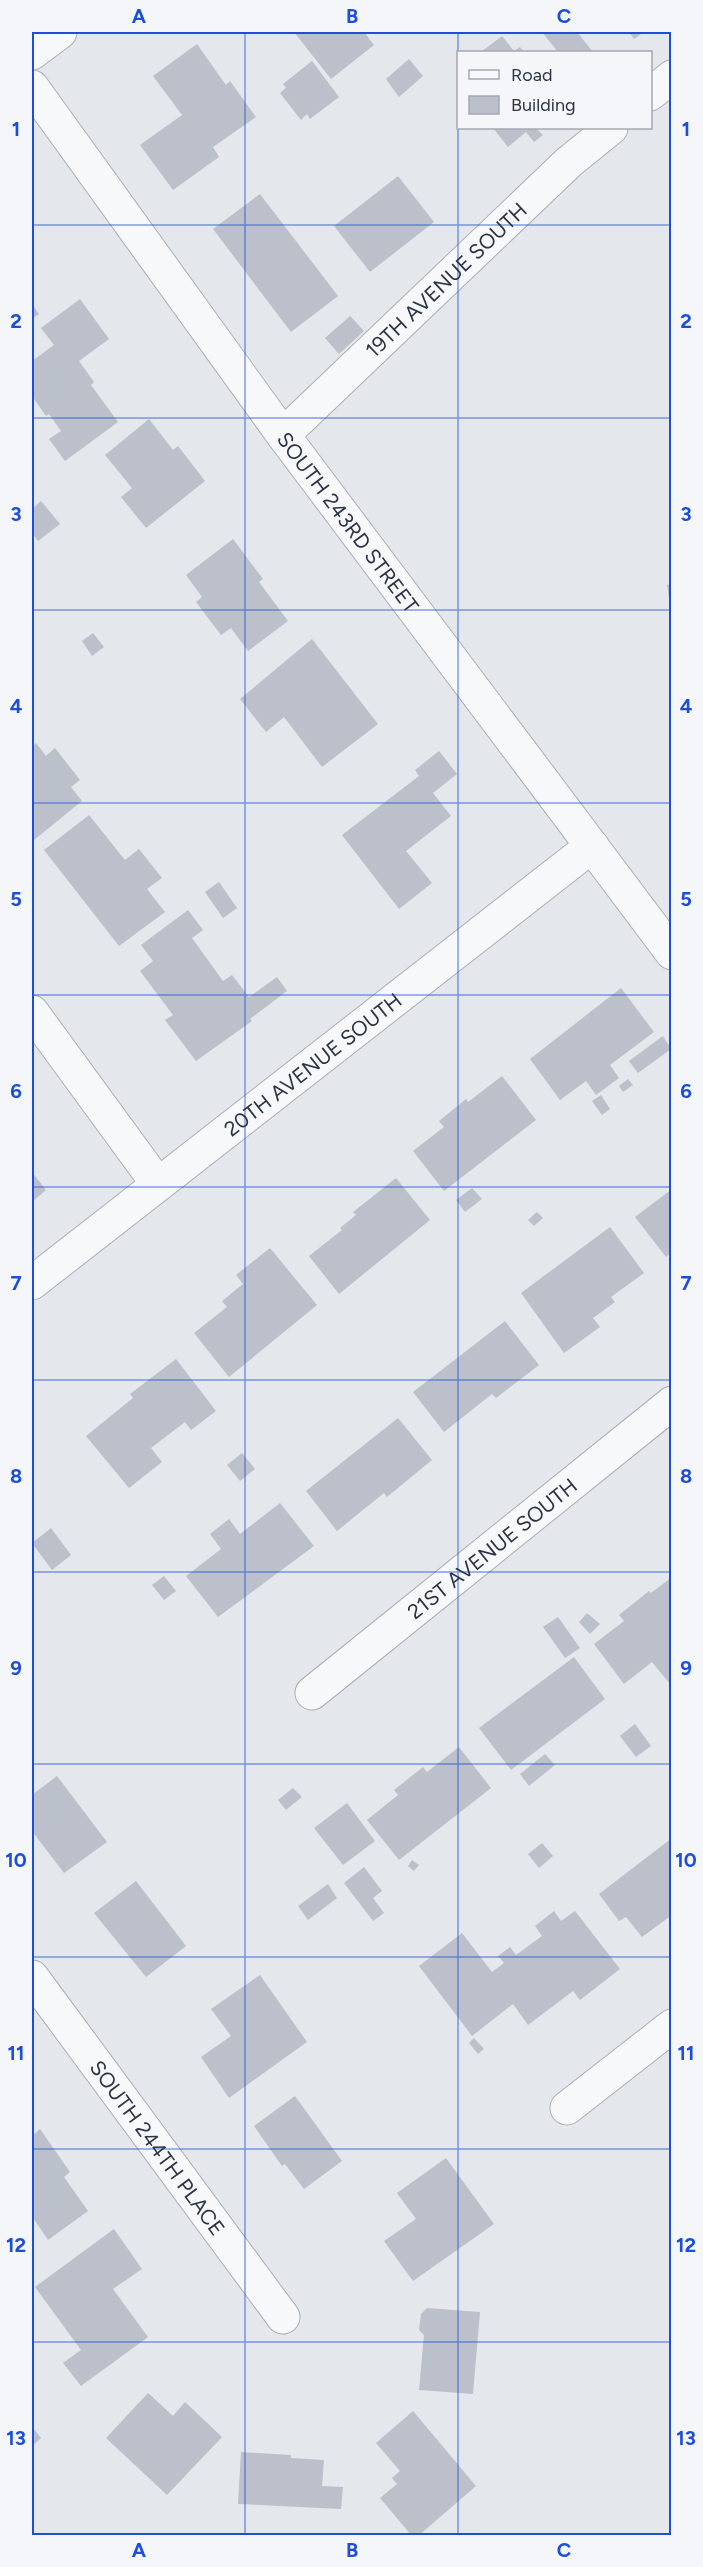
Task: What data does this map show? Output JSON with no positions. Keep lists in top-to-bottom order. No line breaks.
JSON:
{"streets":{"street":["19TH AVENUE SOUTH","SOUTH 243RD STREET","20TH AVENUE SOUTH","21ST AVENUE SOUTH","SOUTH 244TH PLACE"]},"crossings":[["19TH AVENUE SOUTH","SOUTH 243RD STREET"],["SOUTH 243RD STREET","20TH AVENUE SOUTH"]],"legend":["Road","Building"],"grid":{"columns":["A","B","C"],"rows":["1","2","3","4","5","6","7","8","9","10","11","12","13"]}}
